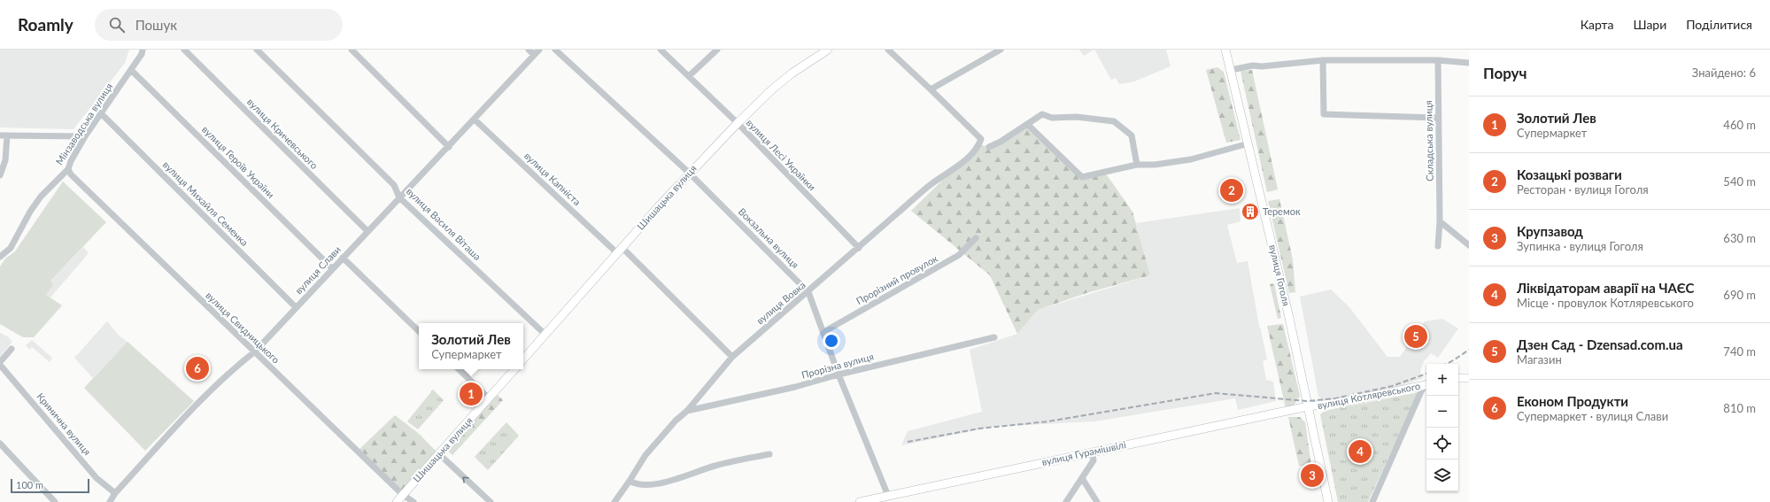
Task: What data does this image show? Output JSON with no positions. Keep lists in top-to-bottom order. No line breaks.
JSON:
{"streets":{"street":["Мінзаводська вулиця","вулиця Кричевського","Складська вулиця","вулиця Лесі Українки","вулиця Героїв України","вулиця Капніста","Шишацька вулиця","вулиця Михайля Семенка","вулиця Василя Віташа","Вокзальна вулиця","вулиця Слави","вулиця Гоголя","Прорізний провулок","вулиця Вовка","вулиця Свидницького","Прорізна вулиця","вулиця Котляревського","Кринична вулиця","вулиця Гурамішвілі"]},"crossings":[["Мінзаводська вулиця","вулиця Героїв України"],["Мінзаводська вулиця","вулиця Михайля Семенка"],["Мінзаводська вулиця","вулиця Свидницького"],["вулиця Кричевського","вулиця Слави"],["вулиця Лесі Українки","Шишацька вулиця"],["вулиця Лесі Українки","вулиця Вовка"],["вулиця Героїв України","вулиця Слави"],["вулиця Капніста","Шишацька вулиця"],["вулиця Капніста","вулиця Слави"],["вулиця Капніста","вулиця Вовка"],["Шишацька вулиця","вулиця Василя Віташа"],["Шишацька вулиця","Вокзальна вулиця"],["Шишацька вулиця","вулиця Свидницького"],["вулиця Михайля Семенка","вулиця Слави"],["вулиця Василя Віташа","вулиця Слави"],["Вокзальна вулиця","Прорізний провулок"],["Вокзальна вулиця","вулиця Вовка"],["Вокзальна вулиця","Прорізна вулиця"],["Вокзальна вулиця","вулиця Гурамішвілі"],["вулиця Слави","вулиця Свидницького"],["вулиця Слави","Кринична вулиця"],["вулиця Гоголя","вулиця Котляревського"],["вулиця Гоголя","вулиця Гурамішвілі"],["вулиця Вовка","Прорізна вулиця"],["вулиця Котляревського","вулиця Гурамішвілі"]],"places":{"building":["Теремок"]},"scale_bar":"100 m","page":{"header":"Roamly","search":"Пошук","nav":["Карта","Шари","Поділитися"],"heading":["Поруч","Знайдено: 6"],"list":[{"mark":"1","name":"Золотий Лев","note":"Супермаркет","value":"460 m"},{"mark":"2","name":"Козацькі розваги","note":"Ресторан · вулиця Гоголя","value":"540 m"},{"mark":"3","name":"Крупзавод","note":"Зупинка · вулиця Гоголя","value":"630 m"},{"mark":"4","name":"Ліквідаторам аварії на ЧАЄС","note":"Місце · провулок Котляревського","value":"690 m"},{"mark":"5","name":"Дзен Сад - Dzensad.com.ua","note":"Магазин","value":"740 m"},{"mark":"6","name":"Економ Продукти","note":"Супермаркет · вулиця Слави","value":"810 m"}],"pins":["2","5","6","1","4","3"],"popup":["Золотий Лев","Супермаркет"],"map_buttons":["+","−"],"scale":"100 m"}}
